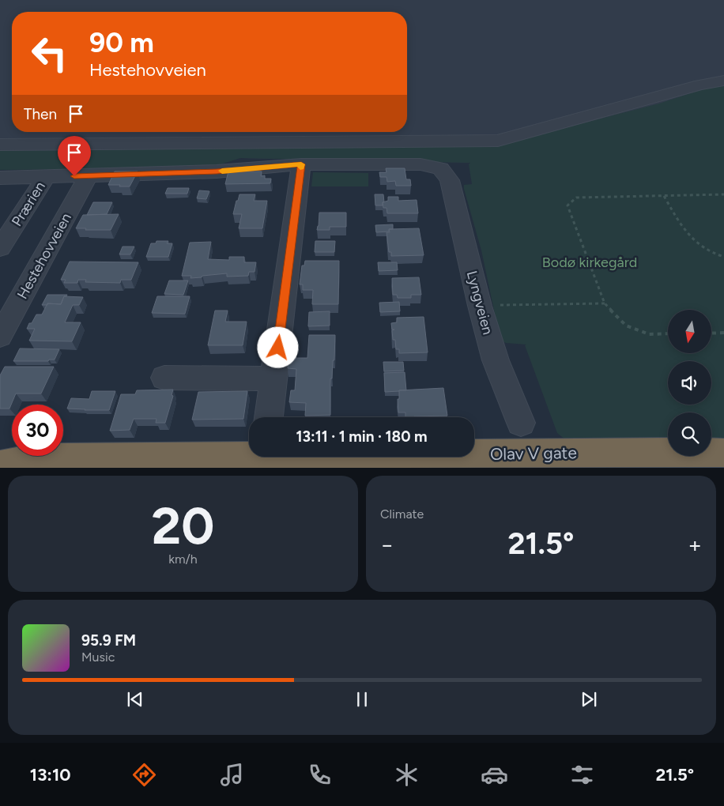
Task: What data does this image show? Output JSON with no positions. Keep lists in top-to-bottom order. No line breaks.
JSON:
{"streets":{"highway":["Olav V gate"],"street":["Prærien","Hestehovveien","Lyngveien"]},"parks":["Bodø kirkegård"],"north":"bottom","page":{"turn":["90 m","Hestehovveien"],"then":"Then","limit":"30","trip":"13:11 · 1 min · 180 m","tile":[["20","km/h"],"Climate"],"heat":["−","21.5°","+"],"song":["95.9 FM","Music"],"tabs":["13:10","21.5°"]}}
